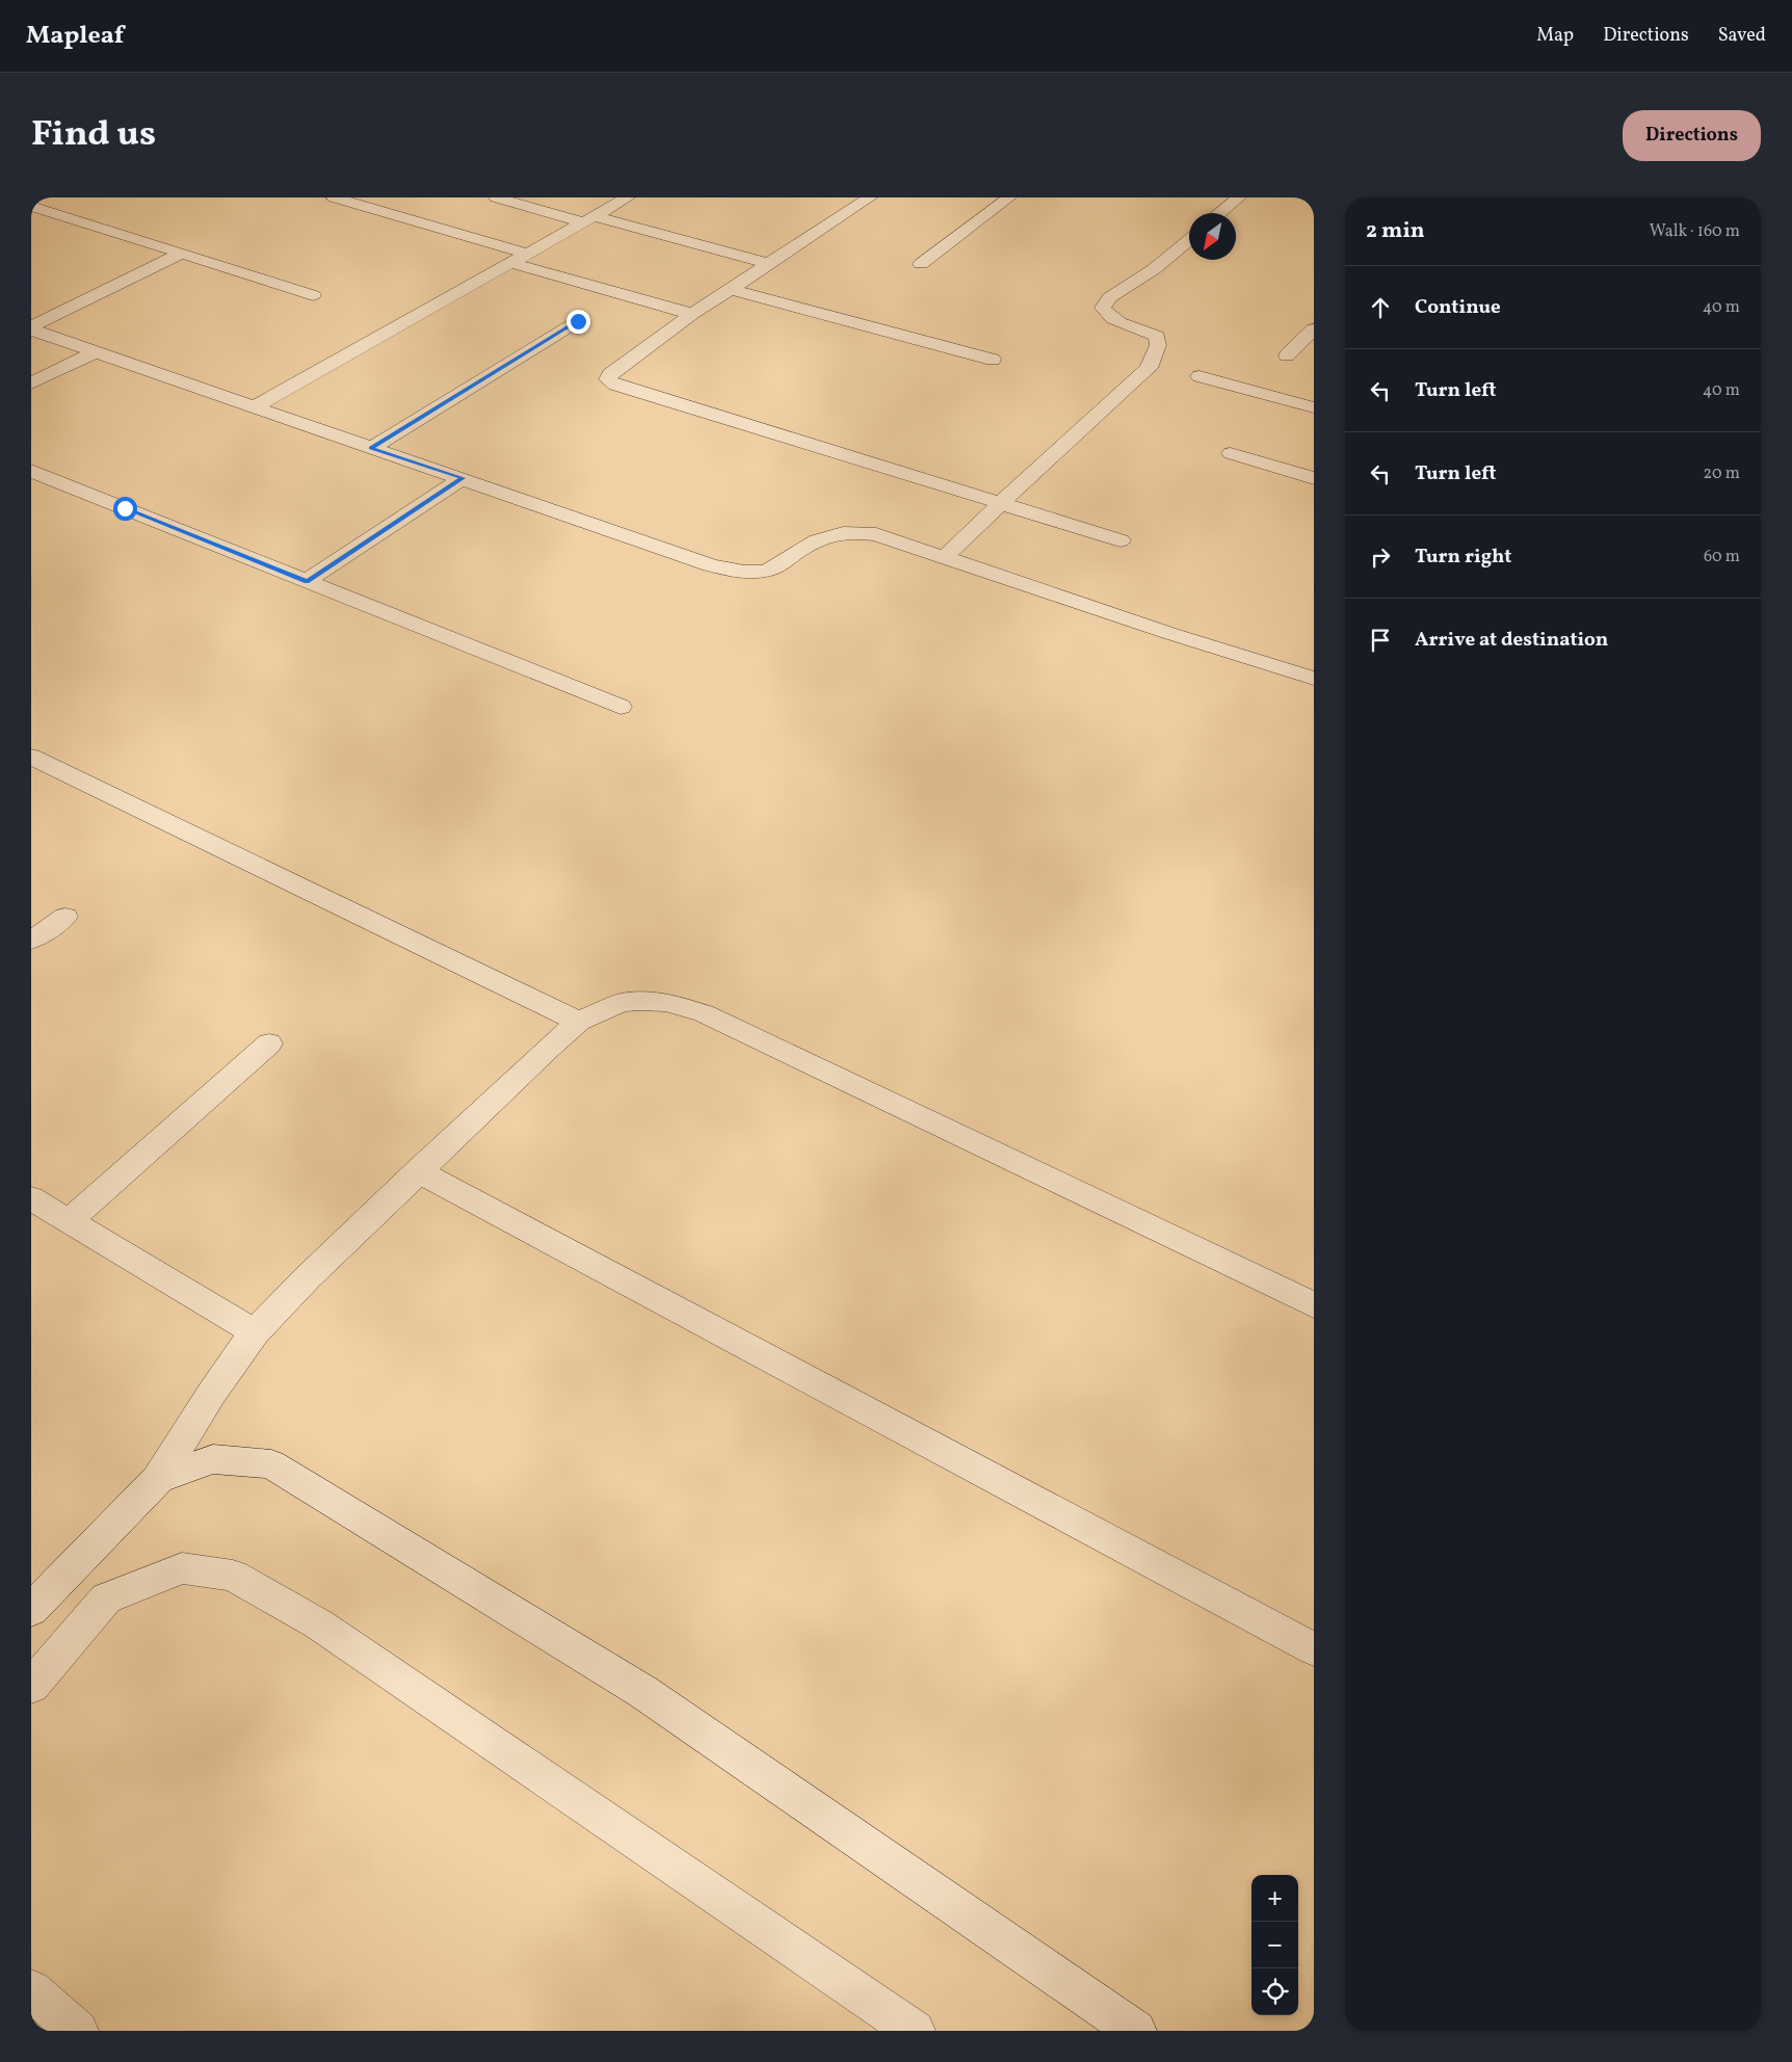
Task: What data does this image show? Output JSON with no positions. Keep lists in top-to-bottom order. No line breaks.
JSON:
{"north":"bottom left","page":{"header":"Mapleaf","nav":["Map","Directions","Saved"],"title":"Find us","buttons":"Directions","heading":["2 min","Walk · 160 m"],"list":[["Continue","40 m"],["Turn left","40 m"],["Turn left","20 m"],["Turn right","60 m"],"Arrive at destination"],"map_buttons":["+","−"]}}
